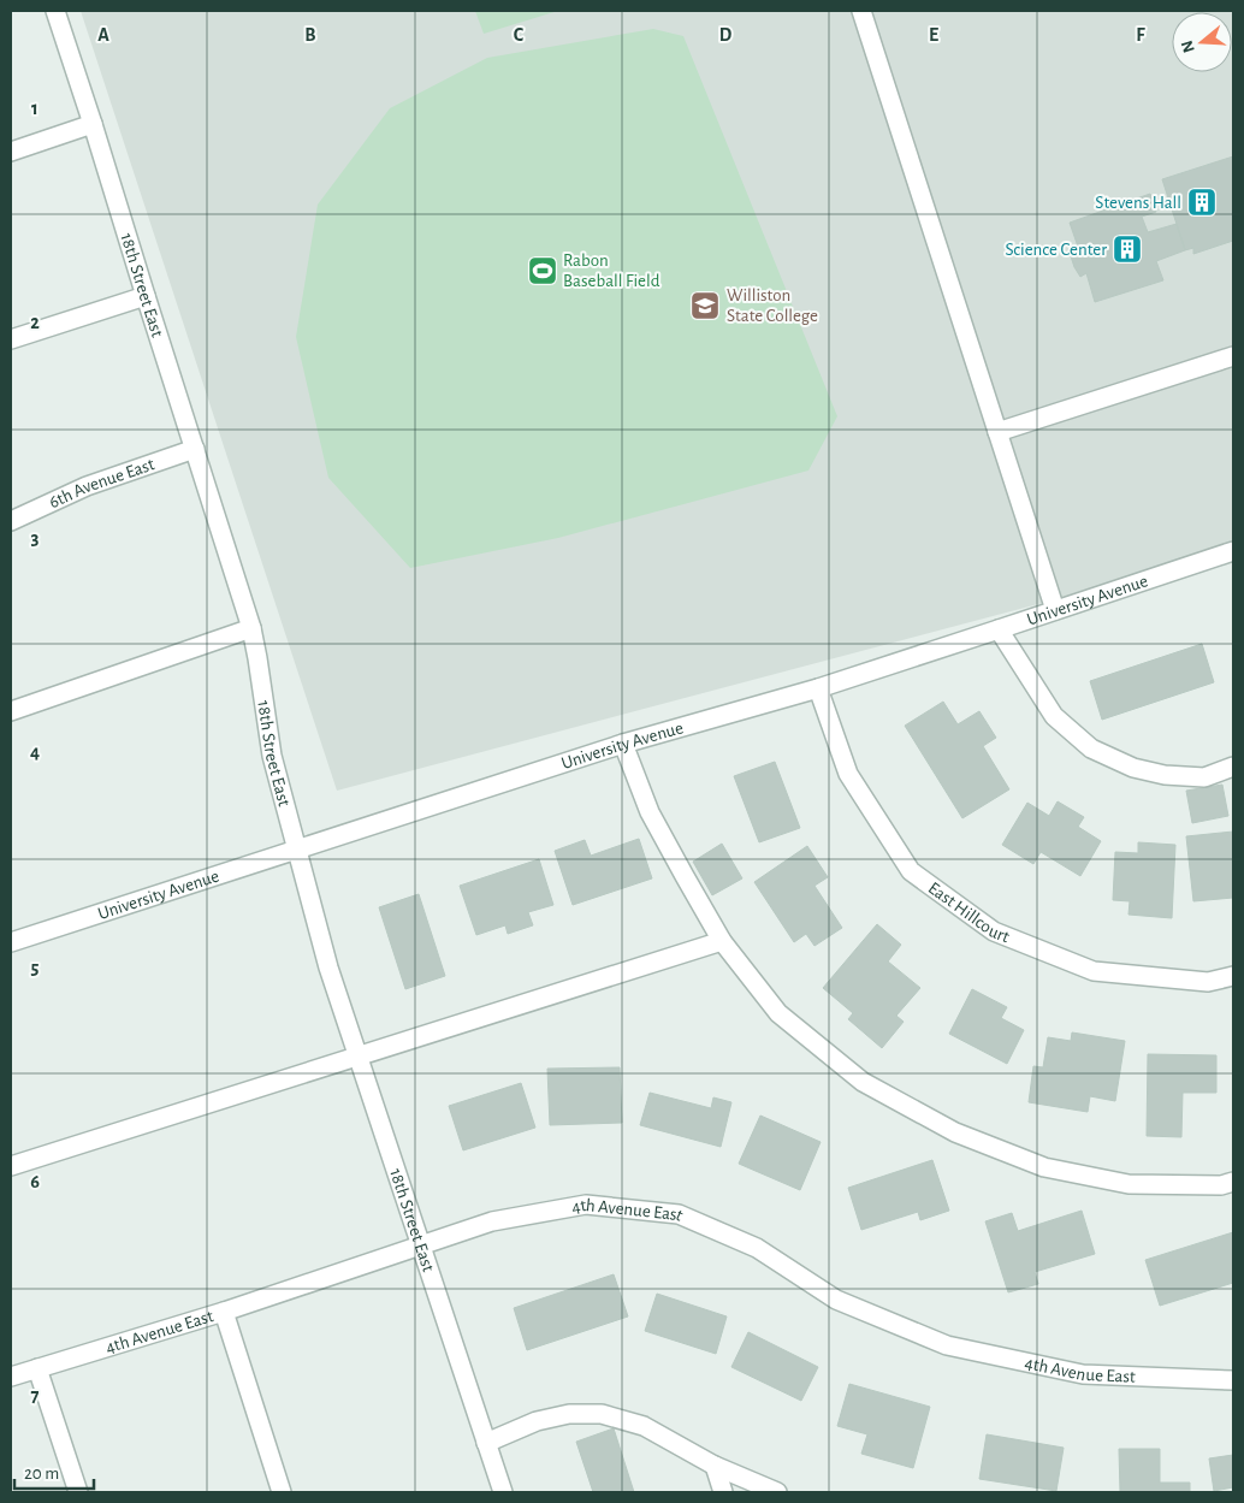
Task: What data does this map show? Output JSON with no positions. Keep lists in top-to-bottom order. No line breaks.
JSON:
{"streets":{"street":["18th Street East","6th Avenue East","University Avenue","East Hillcourt","4th Avenue East"]},"crossings":[["18th Street East","6th Avenue East"],["18th Street East","University Avenue"],["18th Street East","4th Avenue East"],["University Avenue","East Hillcourt"]],"places":{"building":["Stevens Hall","Science Center"],"sports":["Rabon Baseball Field"],"school or university":["Williston State College"]},"scale_bar":"20 m","north":"left","grid":{"columns":["A","B","C","D","E","F"],"rows":["1","2","3","4","5","6","7"]}}
